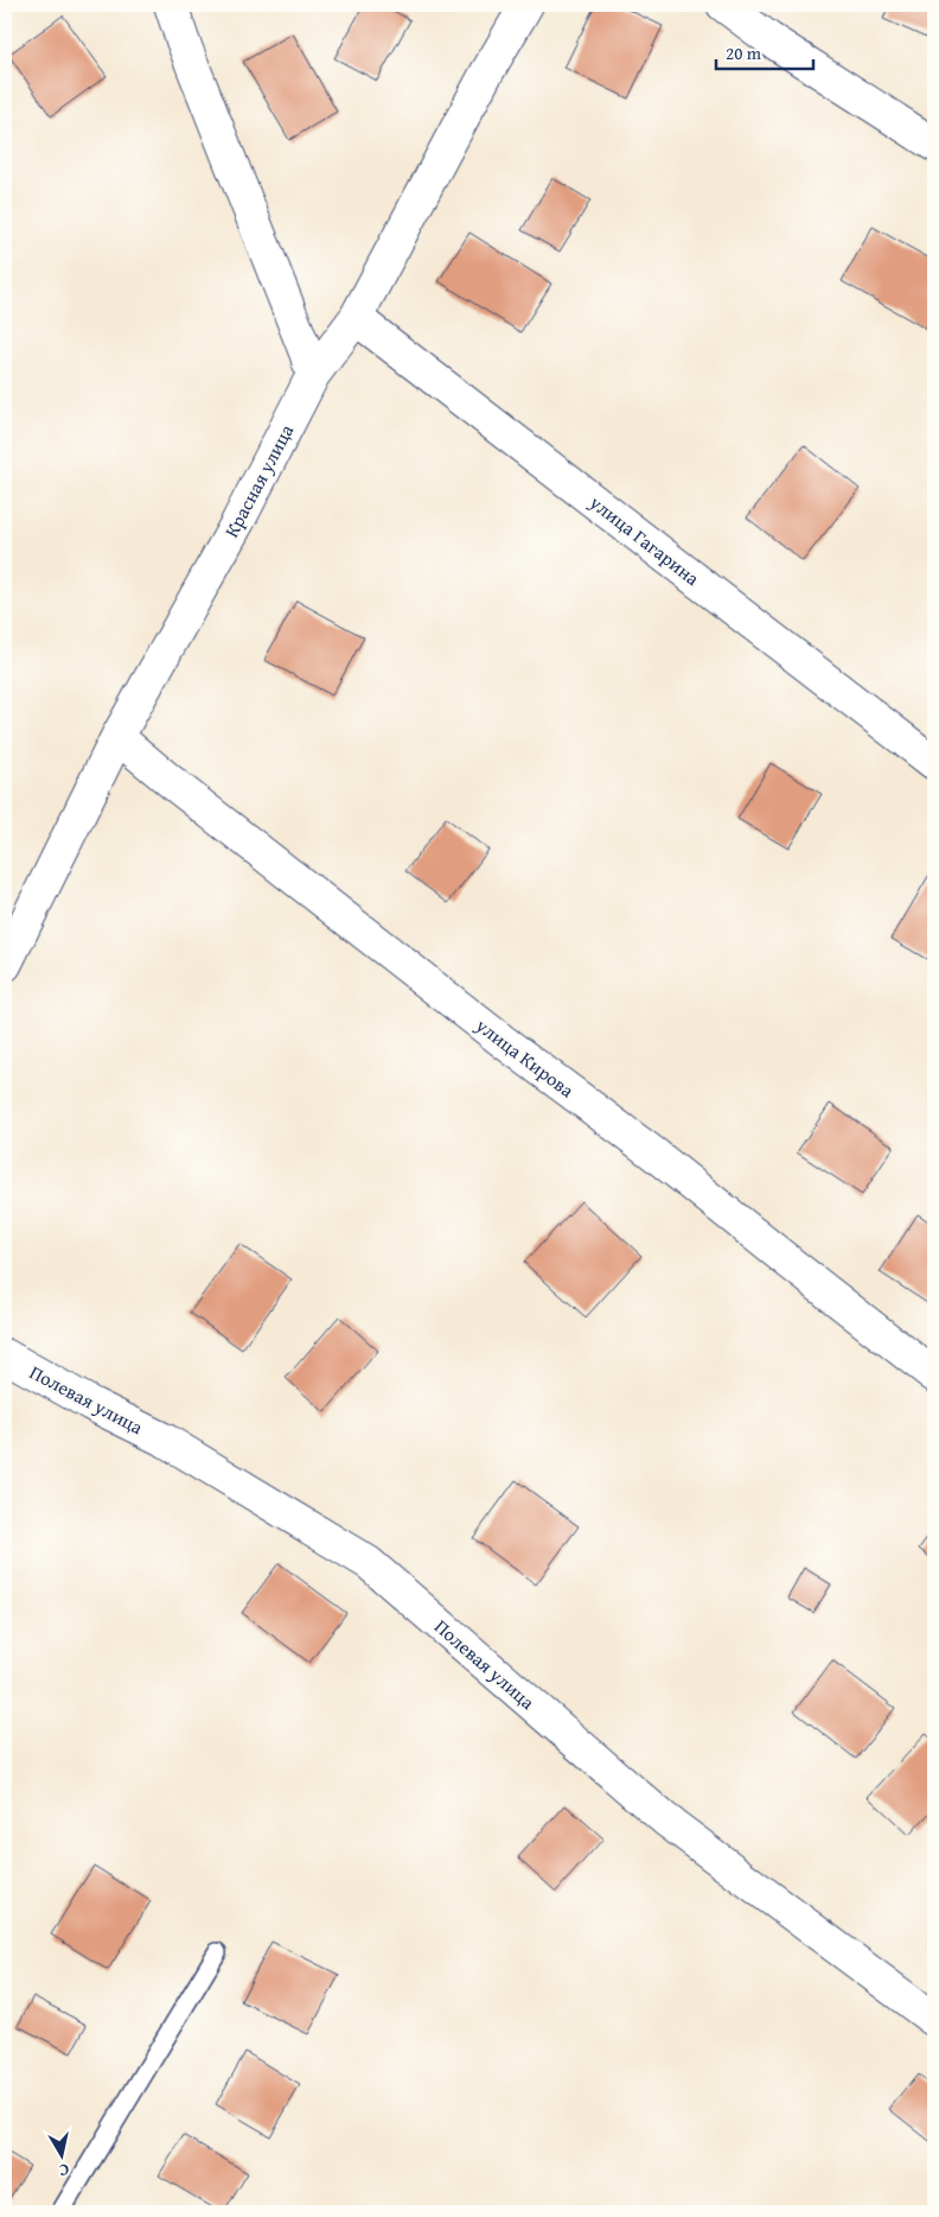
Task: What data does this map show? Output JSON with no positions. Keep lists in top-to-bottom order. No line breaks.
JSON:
{"streets":{"street":["Красная улица","улица Гагарина","улица Кирова","Полевая улица"]},"crossings":[["Красная улица","улица Гагарина"],["Красная улица","улица Кирова"]],"scale_bar":"20 m","north":"bottom"}
